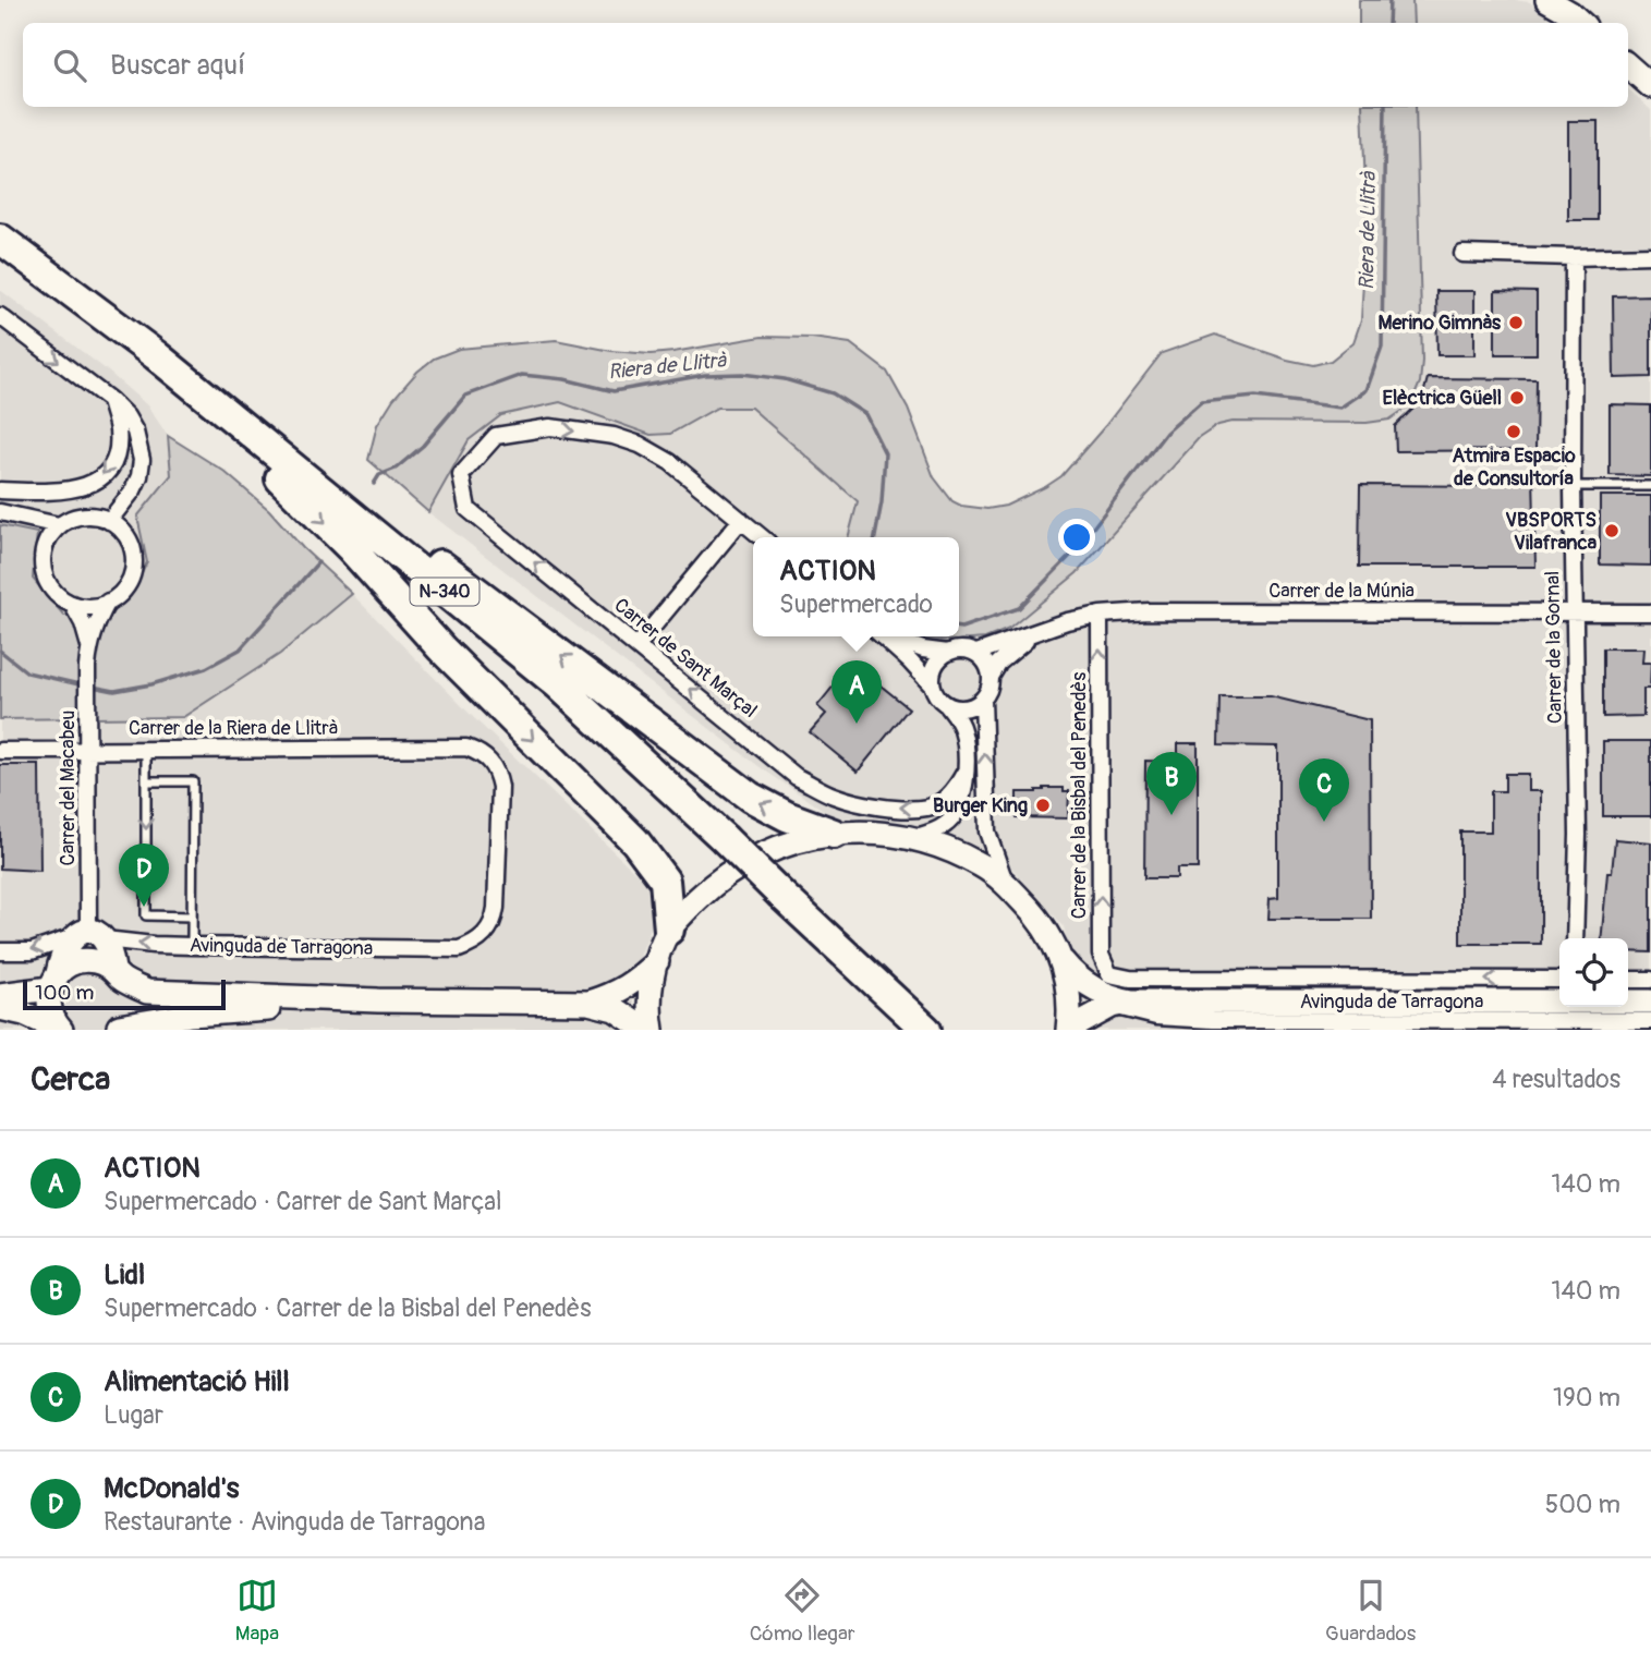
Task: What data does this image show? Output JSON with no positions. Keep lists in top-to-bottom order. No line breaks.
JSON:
{"streets":{"highway":["N-340"],"street":["Carrer de la Múnia","Carrer de la Gornal","Carrer de Sant Marçal","Carrer de la Riera de Llitrà","Carrer del Macabeu","Carrer de la Bisbal del Penedès","Avinguda de Tarragona"]},"crossings":[["Carrer de la Múnia","Carrer de la Gornal"],["Carrer de la Múnia","Carrer de la Bisbal del Penedès"],["Carrer de la Riera de Llitrà","Carrer del Macabeu"],["Carrer de la Riera de Llitrà","Avinguda de Tarragona"],["Carrer del Macabeu","Avinguda de Tarragona"],["Carrer de la Bisbal del Penedès","Avinguda de Tarragona"]],"water":["Riera de Llitrà"],"places":["Merino Gimnàs","Elèctrica Güell","Atmira Espacio de Consultoría","VBSPORTS Vilafranca","Burger King"],"scale_bar":"100 m","page":{"search":"Buscar aquí","popup":["ACTION","Supermercado"],"pins":["A","B","C","D"],"scale":"100 m","heading":["Cerca","4 resultados"],"list":[{"mark":"A","name":"ACTION","note":"Supermercado · Carrer de Sant Marçal","value":"140 m"},{"mark":"B","name":"Lidl","note":"Supermercado · Carrer de la Bisbal del Penedès","value":"140 m"},{"mark":"C","name":"Alimentació Hill","note":"Lugar","value":"190 m"},{"mark":"D","name":"McDonald's","note":"Restaurante · Avinguda de Tarragona","value":"500 m"}],"nav":["Mapa","Cómo llegar","Guardados"]}}
